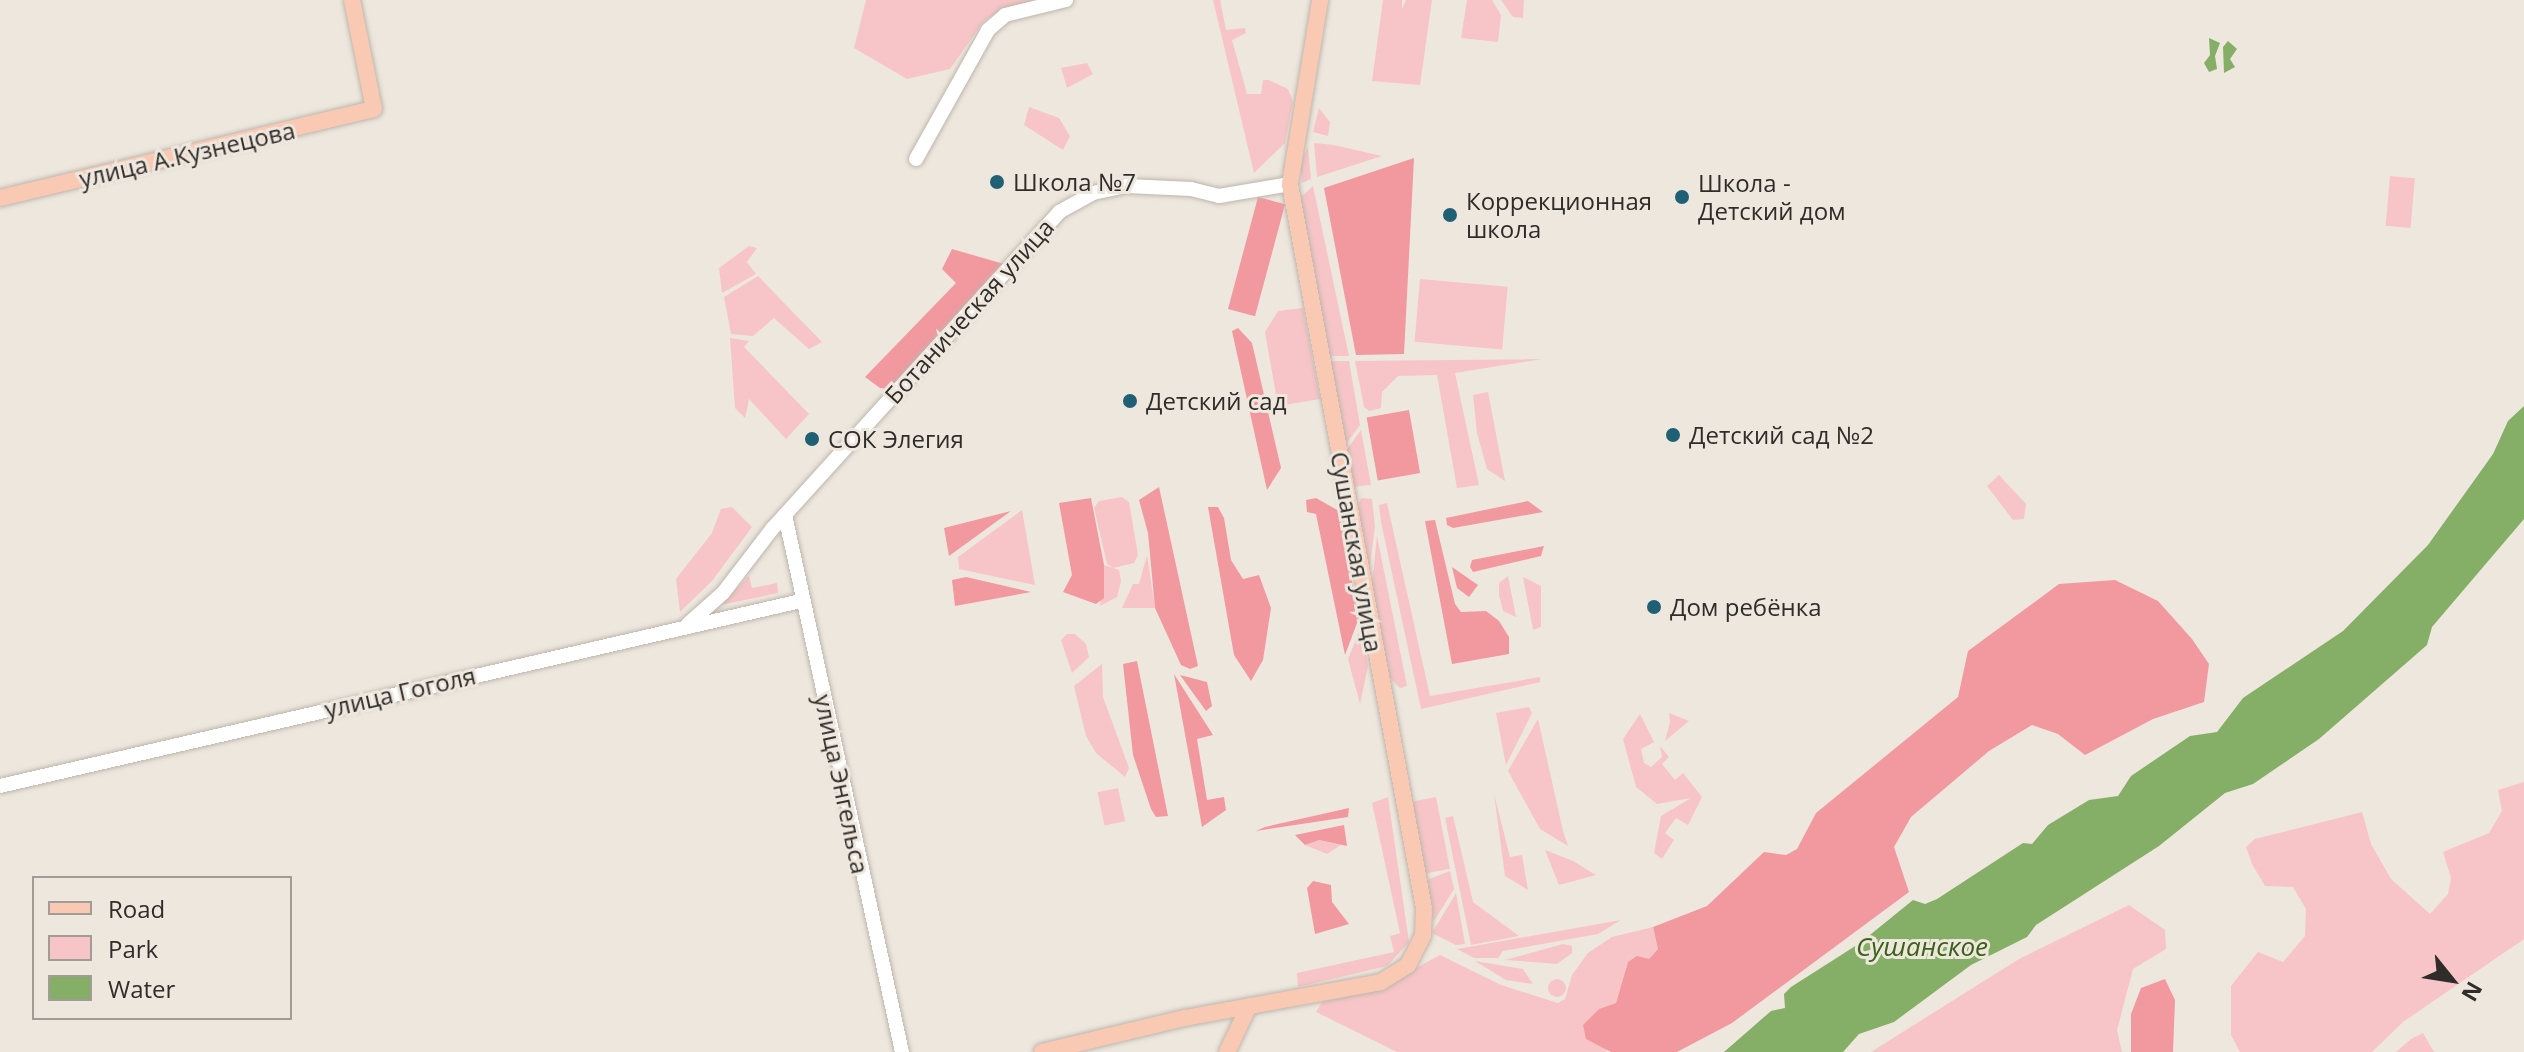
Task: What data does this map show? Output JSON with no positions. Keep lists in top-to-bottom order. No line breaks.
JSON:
{"streets":{"main road":["улица А.Кузнецова","Сушанская улица"],"street":["Ботаническая улица","улица Гоголя","улица Энгельса"]},"crossings":[["Ботаническая улица","Сушанская улица"],["Ботаническая улица","улица Гоголя"],["Ботаническая улица","улица Энгельса"],["улица Гоголя","улица Энгельса"]],"water":["Сушанское"],"places":["Школа №7","Школа - Детский дом","Коррекционная школа","Детский сад","Детский сад №2","СОК Элегия","Дом ребёнка"],"legend":["Road","Park","Water"],"north":"bottom right"}
